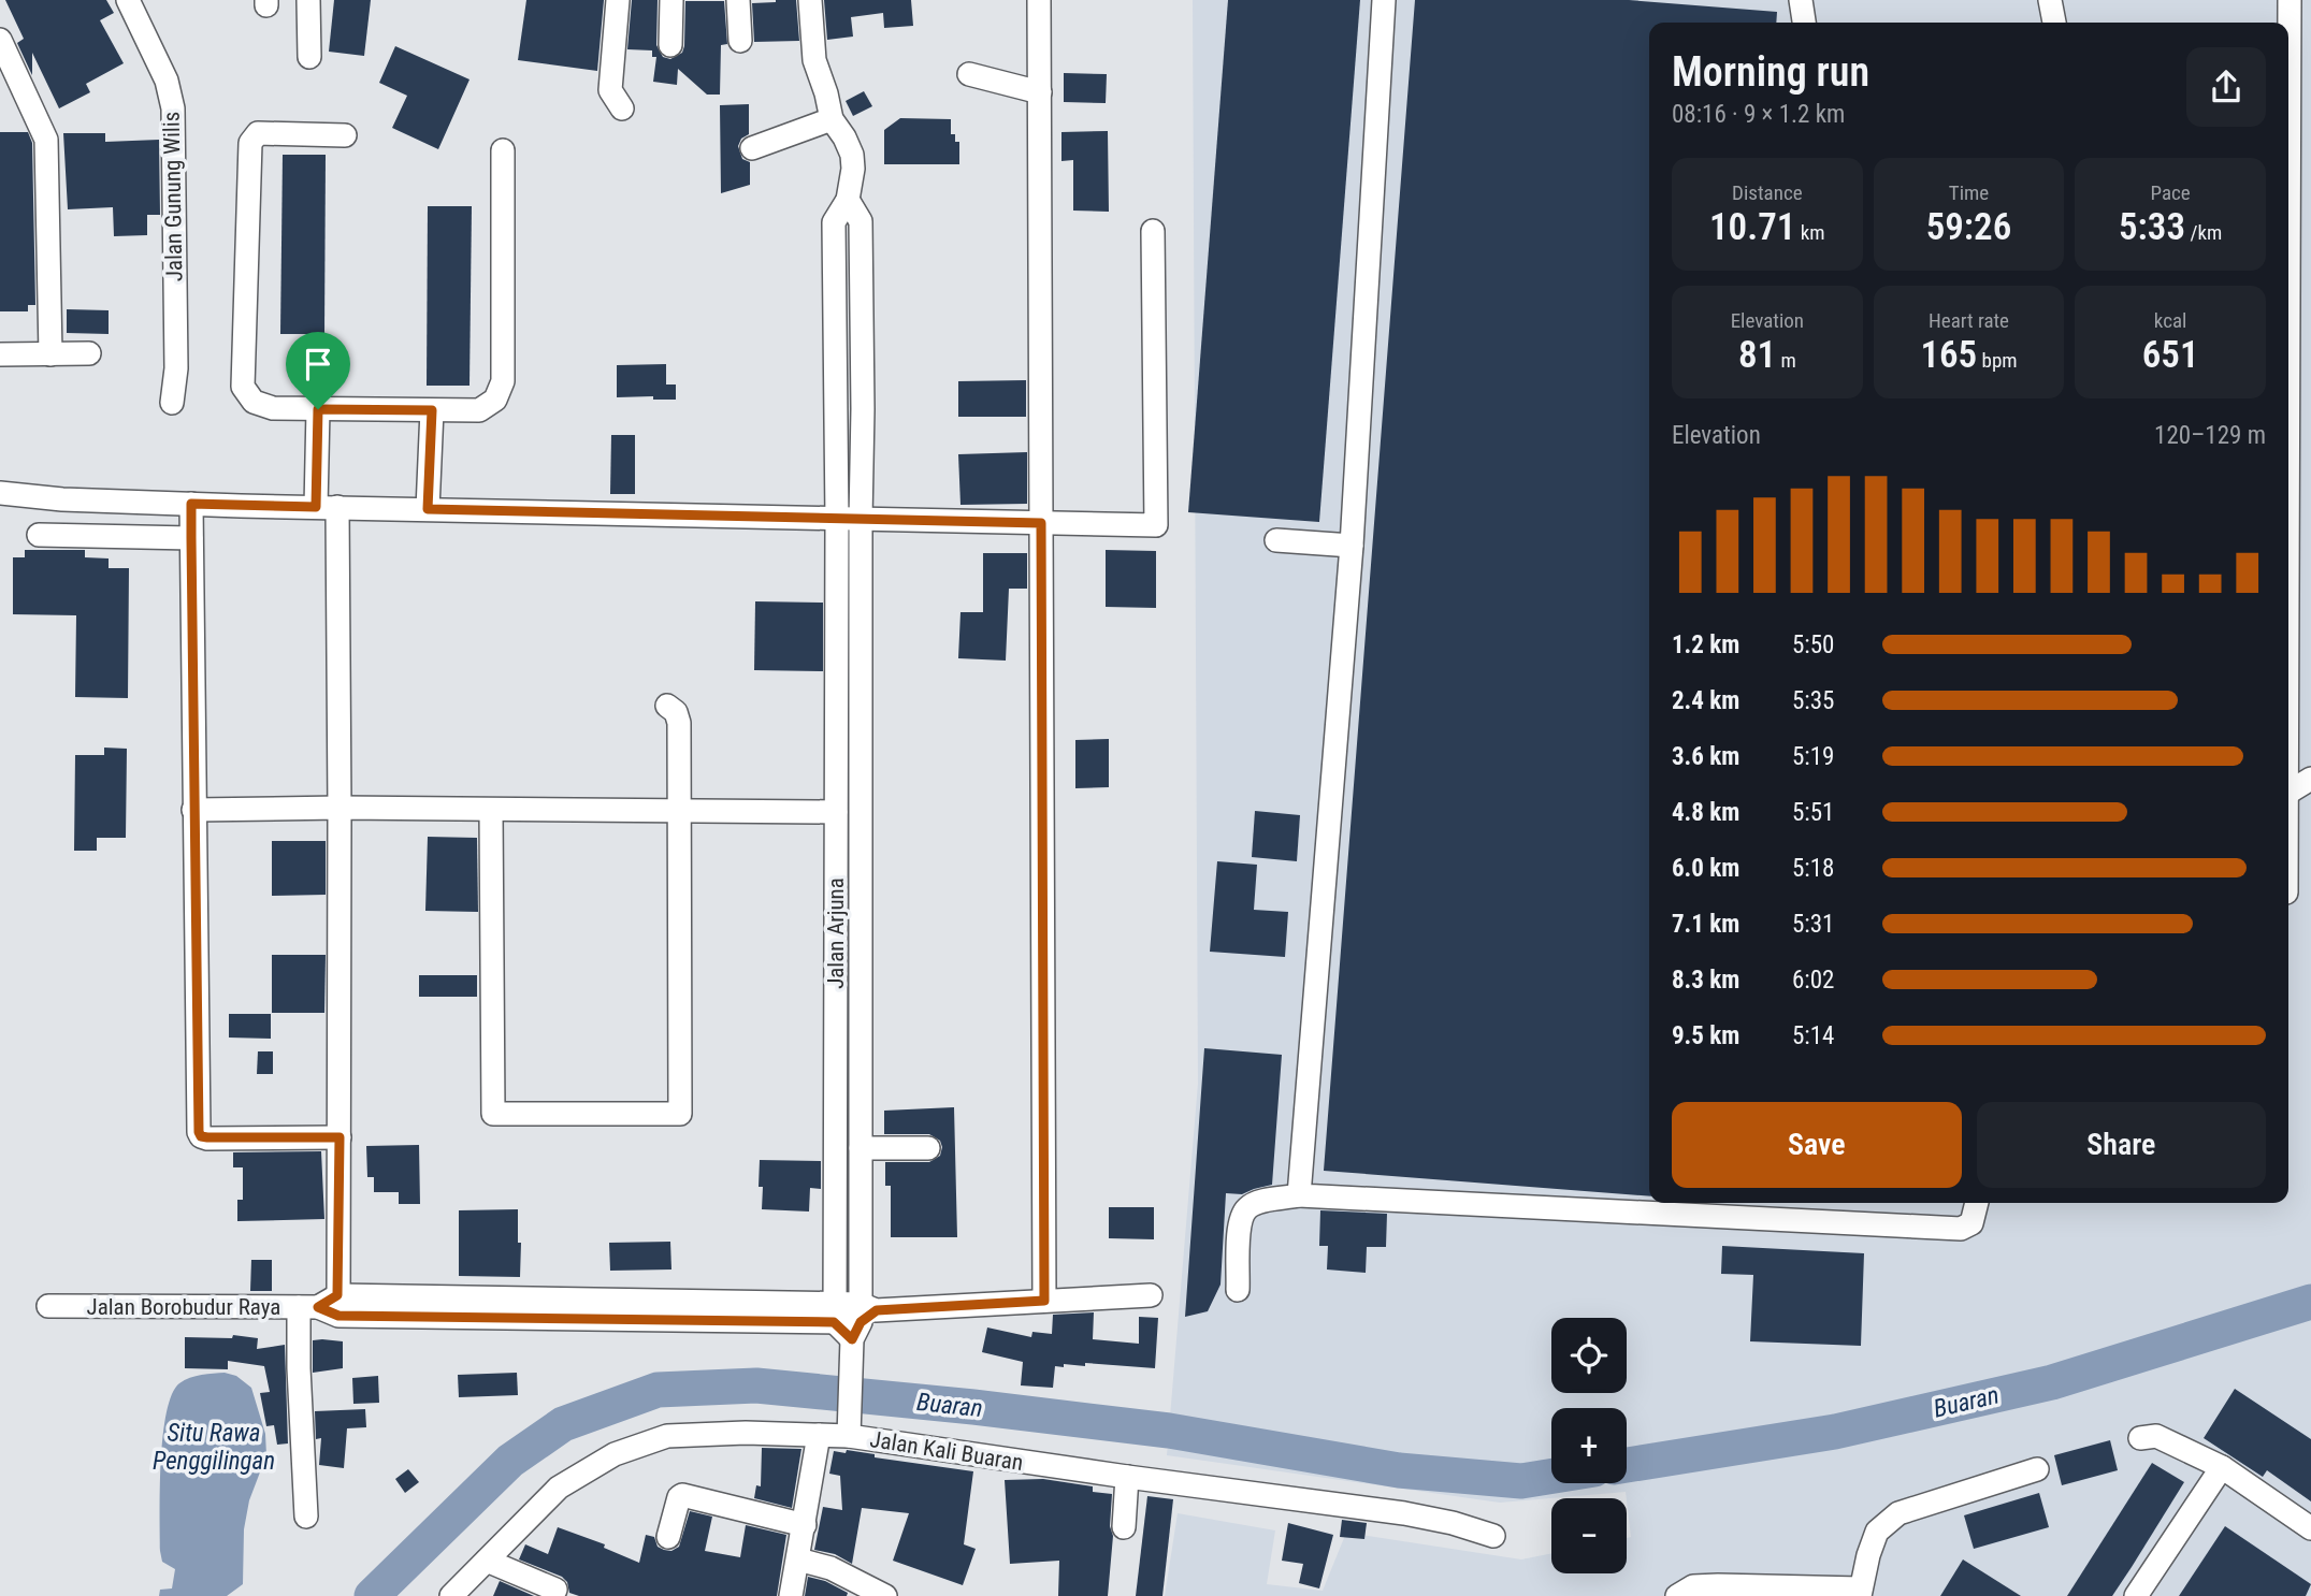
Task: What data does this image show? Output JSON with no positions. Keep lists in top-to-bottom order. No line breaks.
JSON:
{"streets":{"street":["Jalan Gunung Wilis","Jalan Arjuna","Jalan Borobudur Raya","Jalan Kali Buaran"]},"crossings":[["Jalan Arjuna","Jalan Borobudur Raya"],["Jalan Arjuna","Jalan Kali Buaran"]],"water":["Buaran","Situ Rawa Penggilingan"],"page":{"heading":["Morning run","08:16 · 9 × 1.2 km"],"stats":[["Distance","10.71 km"],["Time","59:26"],["Pace","5:33 /km"],["Elevation","81 m"],["Heart rate","165 bpm"],["kcal","651"]],"chart":["Elevation","120–129 m"],"list":[{"name":"1.2 km","note":"5:50"},{"name":"2.4 km","note":"5:35"},{"name":"3.6 km","note":"5:19"},{"name":"4.8 km","note":"5:51"},{"name":"6.0 km","note":"5:18"},{"name":"7.1 km","note":"5:31"},{"name":"8.3 km","note":"6:02"},{"name":"9.5 km","note":"5:14"}],"buttons":["Save","Share"],"map_buttons":["+","−"]}}
